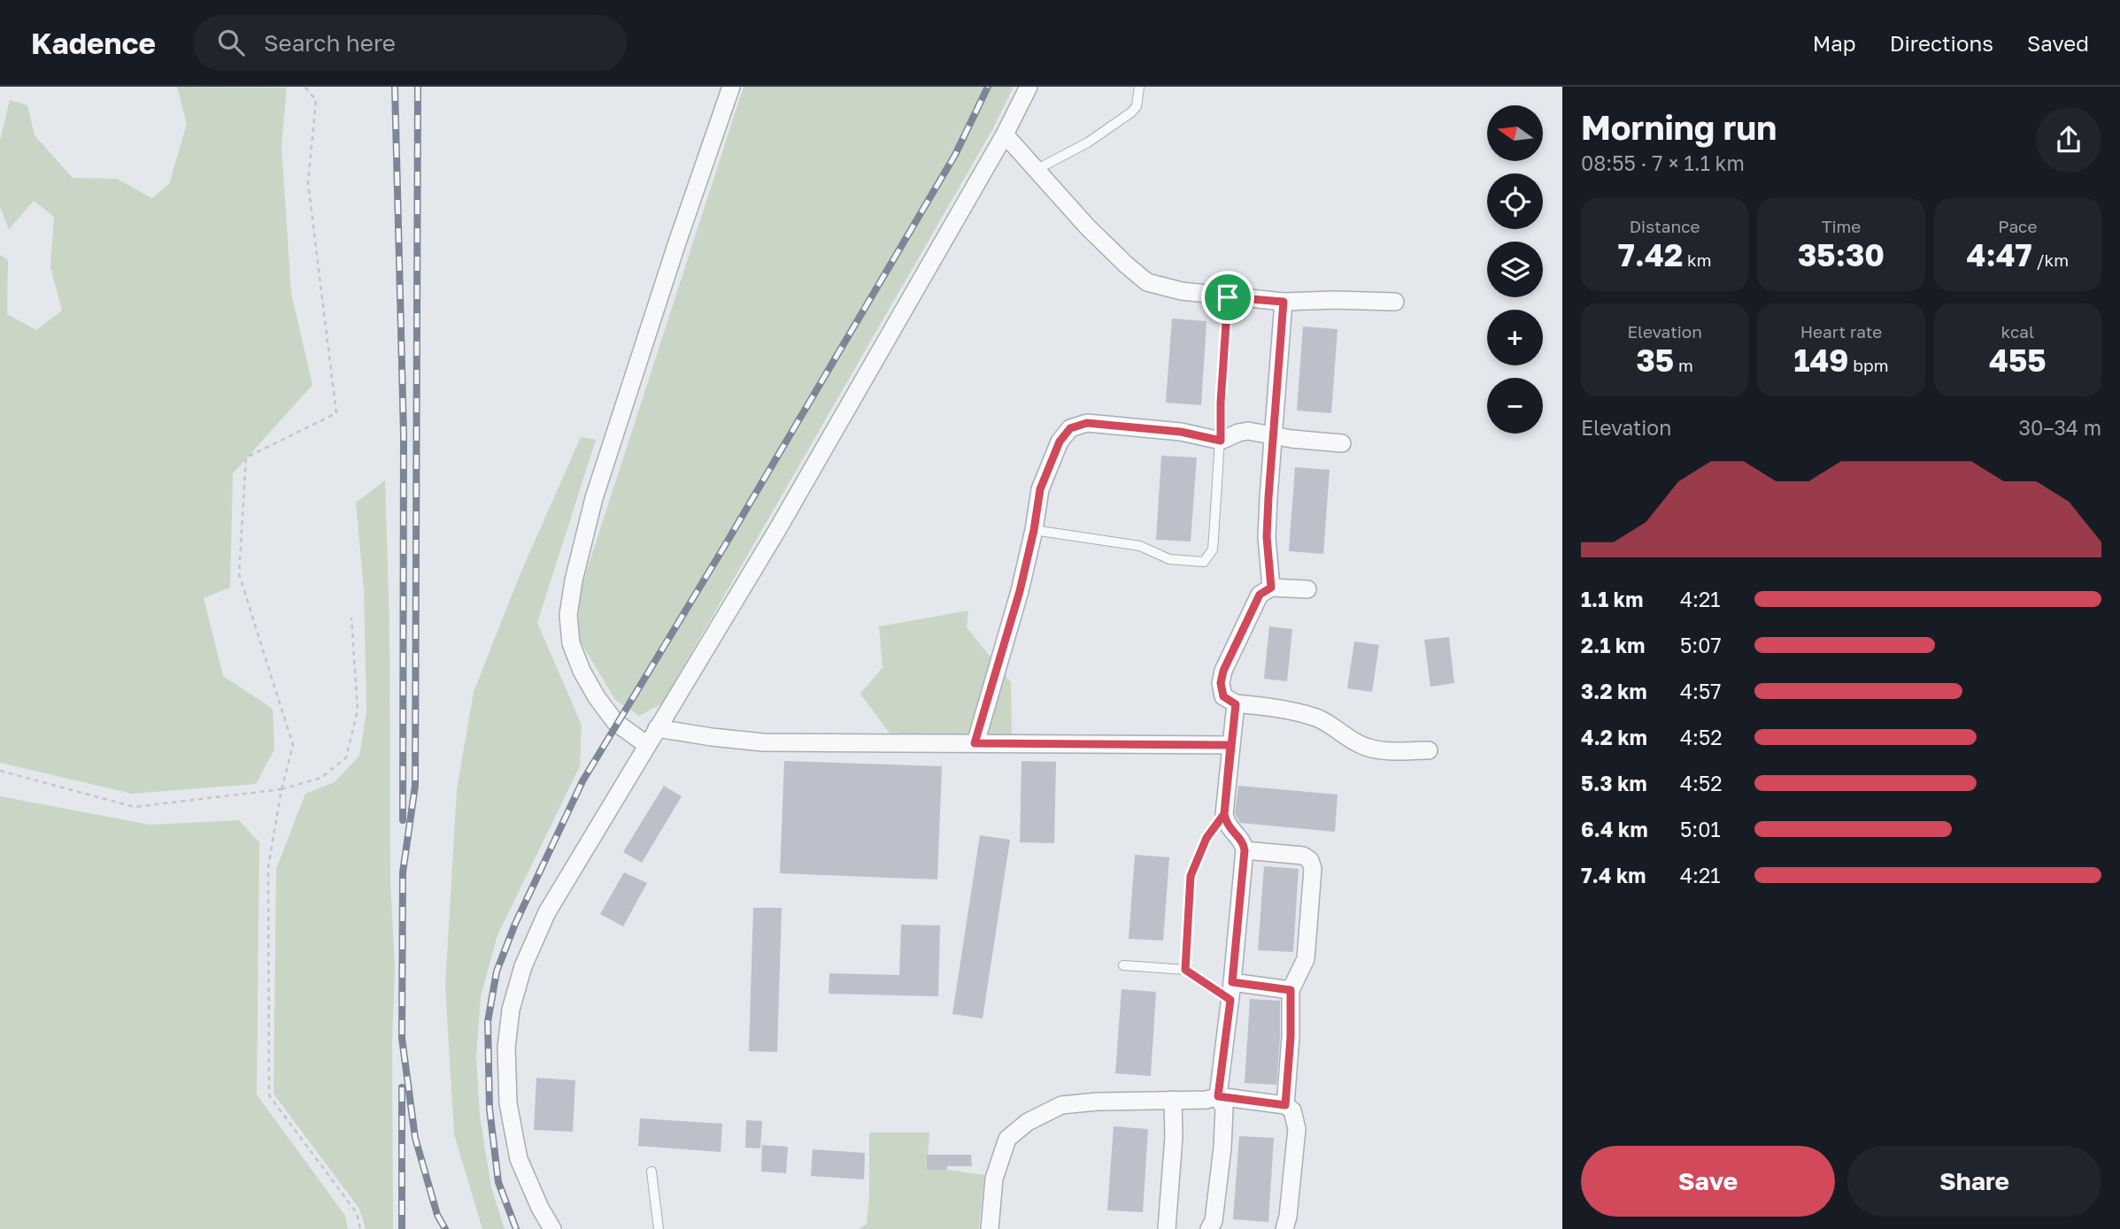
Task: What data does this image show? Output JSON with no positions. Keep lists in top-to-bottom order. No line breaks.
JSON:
{"north":"left","page":{"header":"Kadence","search":"Search here","nav":["Map","Directions","Saved"],"heading":["Morning run","08:55 · 7 × 1.1 km"],"map_buttons":["+","−"],"stats":[["Distance","7.42 km"],["Time","35:30"],["Pace","4:47 /km"],["Elevation","35 m"],["Heart rate","149 bpm"],["kcal","455"]],"chart":["Elevation","30–34 m"],"list":[{"name":"1.1 km","note":"4:21"},{"name":"2.1 km","note":"5:07"},{"name":"3.2 km","note":"4:57"},{"name":"4.2 km","note":"4:52"},{"name":"5.3 km","note":"4:52"},{"name":"6.4 km","note":"5:01"},{"name":"7.4 km","note":"4:21"}],"buttons":["Save","Share"]}}
